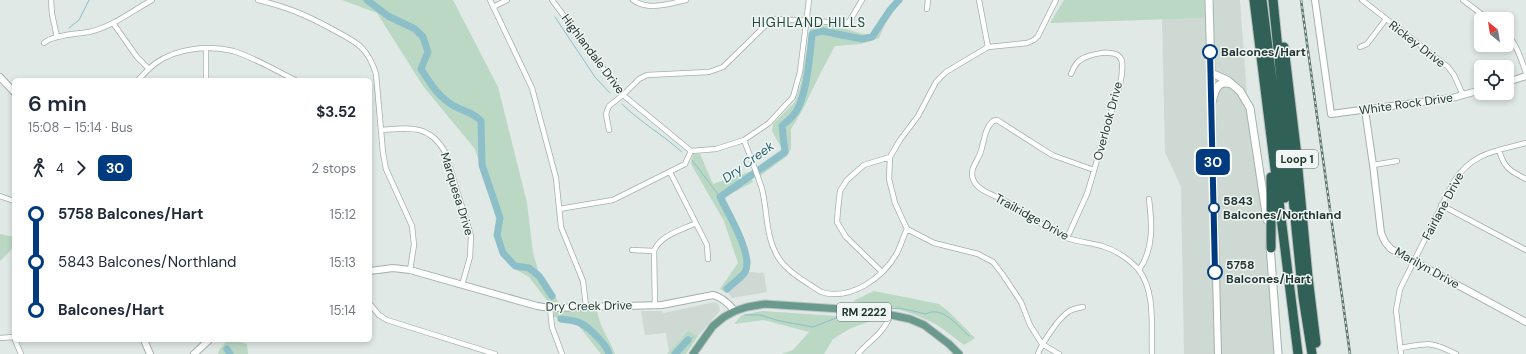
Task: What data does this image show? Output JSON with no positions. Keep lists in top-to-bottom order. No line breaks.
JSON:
{"streets":{"highway":["Loop 1"],"main road":["RM 2222"],"street":["Rickey Drive","Highlandale Drive","White Rock Drive","Overlook Drive","Marquesa Drive","Fairlane Drive","Trailridge Drive","Marilyn Drive","Dry Creek Drive"]},"crossings":[["Rickey Drive","White Rock Drive"],["White Rock Drive","Marilyn Drive"],["Overlook Drive","Trailridge Drive"],["Marquesa Drive","Dry Creek Drive"],["Fairlane Drive","Marilyn Drive"],["Dry Creek Drive","RM 2222"]],"districts":["HIGHLAND HILLS"],"water":["Dry Creek"],"places":["Balcones/Hart","5843 Balcones/Northland","5758 Balcones/Hart"],"lines":["bus line 30"],"north":"top left","page":{"on_map":"30","heading":["6 min","15:08 – 15:14 · Bus","$3.52"],"legs":["4","30","2 stops"],"list":[{"name":"5758 Balcones/Hart","value":"15:12"},{"name":"5843 Balcones/Northland","value":"15:13"},{"name":"Balcones/Hart","value":"15:14"}]}}
